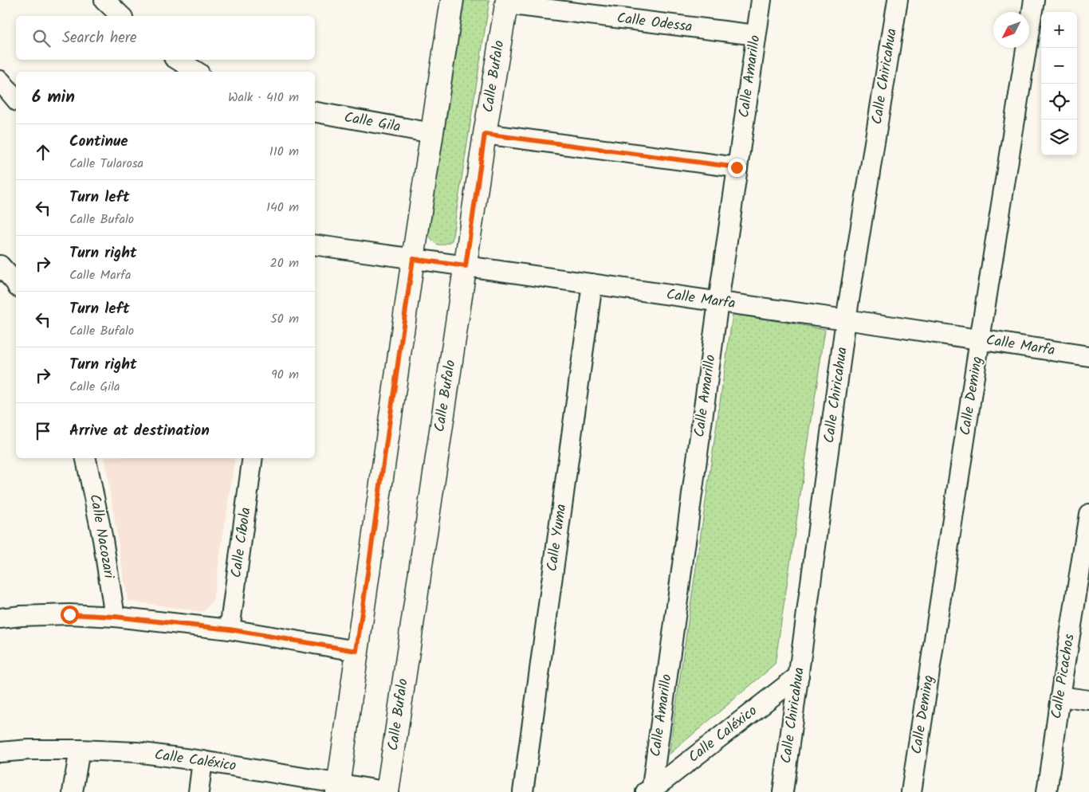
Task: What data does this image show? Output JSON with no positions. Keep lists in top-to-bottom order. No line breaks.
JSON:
{"streets":{"main road":["Calle Bufalo"],"street":["Calle Odessa","Calle Amarillo","Calle Chiricahua","Calle Gila","Calle Marfa","Calle Deming","Calle Nacozari","Calle Yuma","Calle Cíbola","Calle Picachos","Calle Caléxico"]},"crossings":[["Calle Odessa","Calle Bufalo"],["Calle Odessa","Calle Amarillo"],["Calle Bufalo","Calle Marfa"],["Calle Bufalo","Calle Caléxico"],["Calle Amarillo","Calle Marfa"],["Calle Amarillo","Calle Caléxico"],["Calle Chiricahua","Calle Marfa"],["Calle Chiricahua","Calle Caléxico"],["Calle Marfa","Calle Deming"],["Calle Marfa","Calle Yuma"]],"north":"bottom left","page":{"map_buttons":["+","−"],"search":"Search here","heading":["6 min","Walk · 410 m"],"list":[["Continue","Calle Tularosa","110 m"],["Turn left","Calle Bufalo","140 m"],["Turn right","Calle Marfa","20 m"],["Turn left","Calle Bufalo","50 m"],["Turn right","Calle Gila","90 m"],"Arrive at destination"]}}
